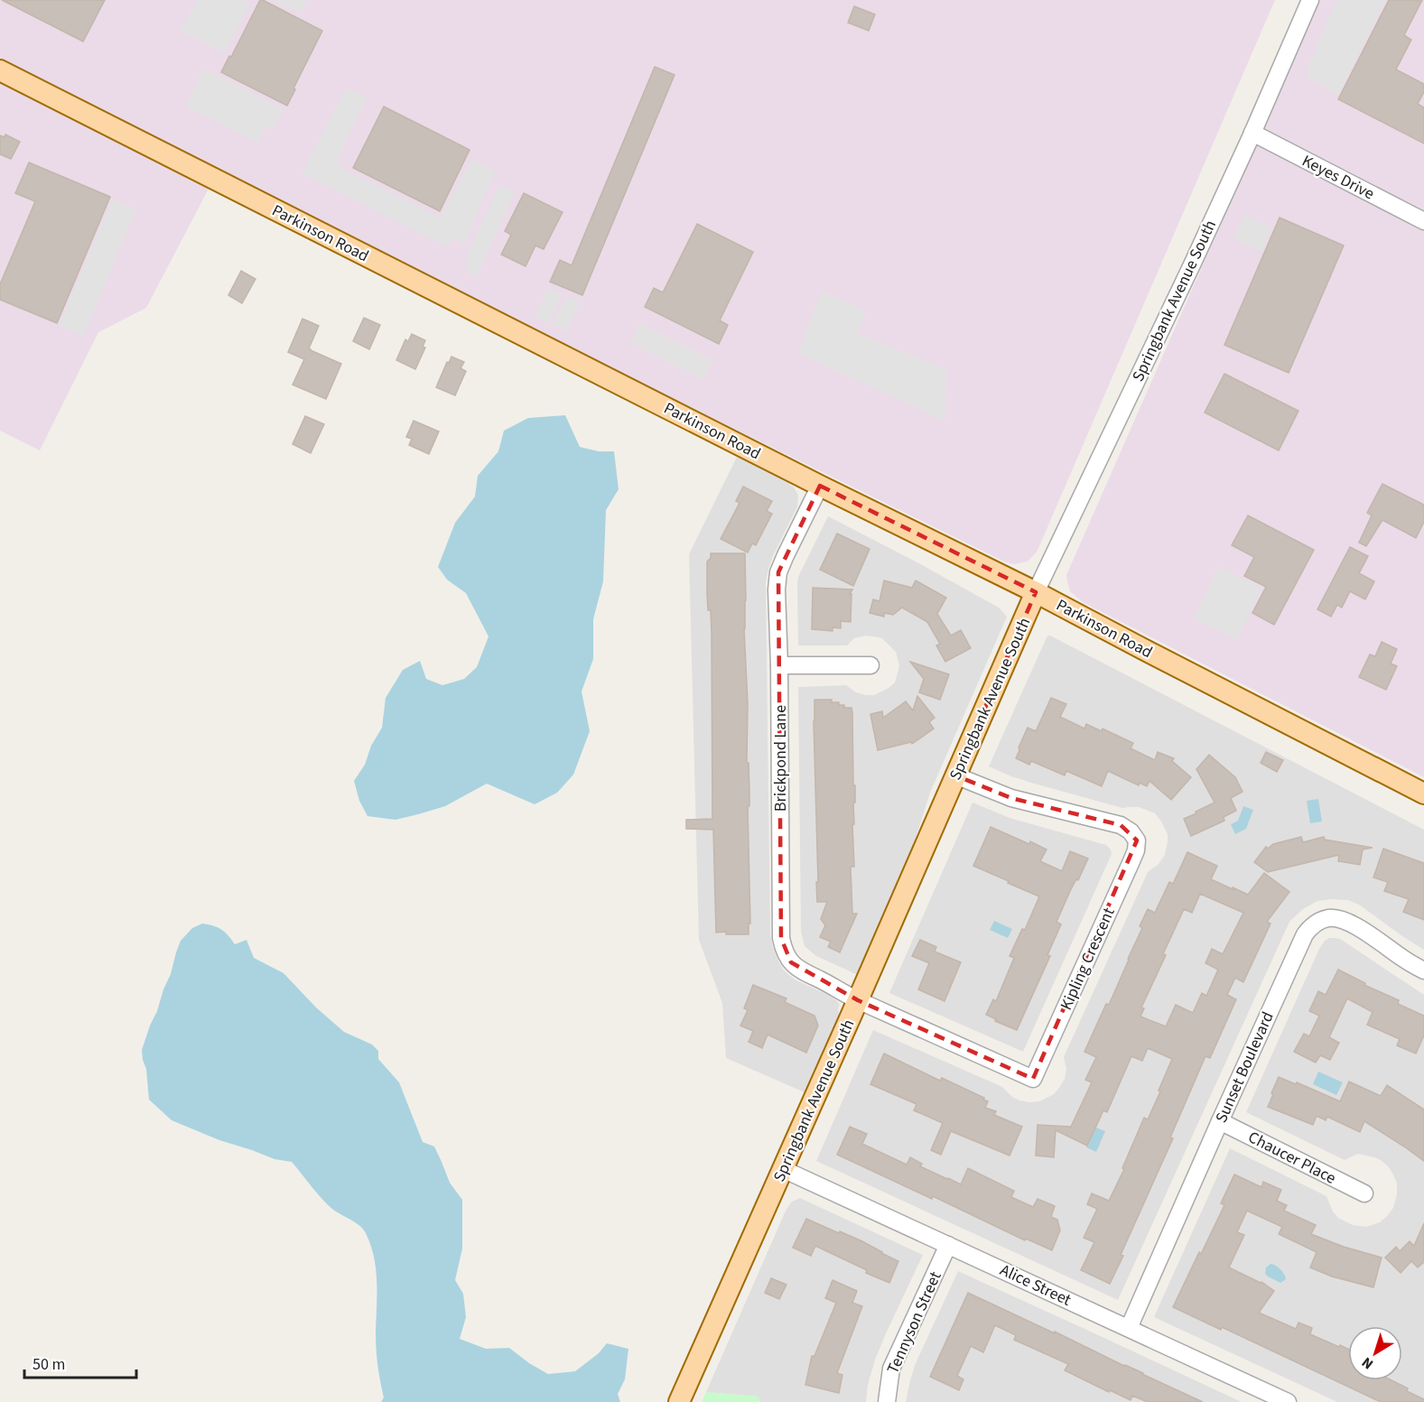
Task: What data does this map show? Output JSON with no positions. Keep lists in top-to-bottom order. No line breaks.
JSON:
{"streets":{"main road":["Parkinson Road","Springbank Avenue South"],"street":["Keyes Drive","Brickpond Lane","Kipling Crescent","Sunset Boulevard","Chaucer Place","Alice Street","Tennyson Street"]},"crossings":[["Keyes Drive","Springbank Avenue South"],["Parkinson Road","Springbank Avenue South"],["Parkinson Road","Brickpond Lane"],["Springbank Avenue South","Brickpond Lane"],["Springbank Avenue South","Kipling Crescent"],["Springbank Avenue South","Alice Street"],["Brickpond Lane","Kipling Crescent"],["Sunset Boulevard","Chaucer Place"],["Sunset Boulevard","Alice Street"],["Alice Street","Tennyson Street"]],"scale_bar":"50 m","north":"bottom left"}
